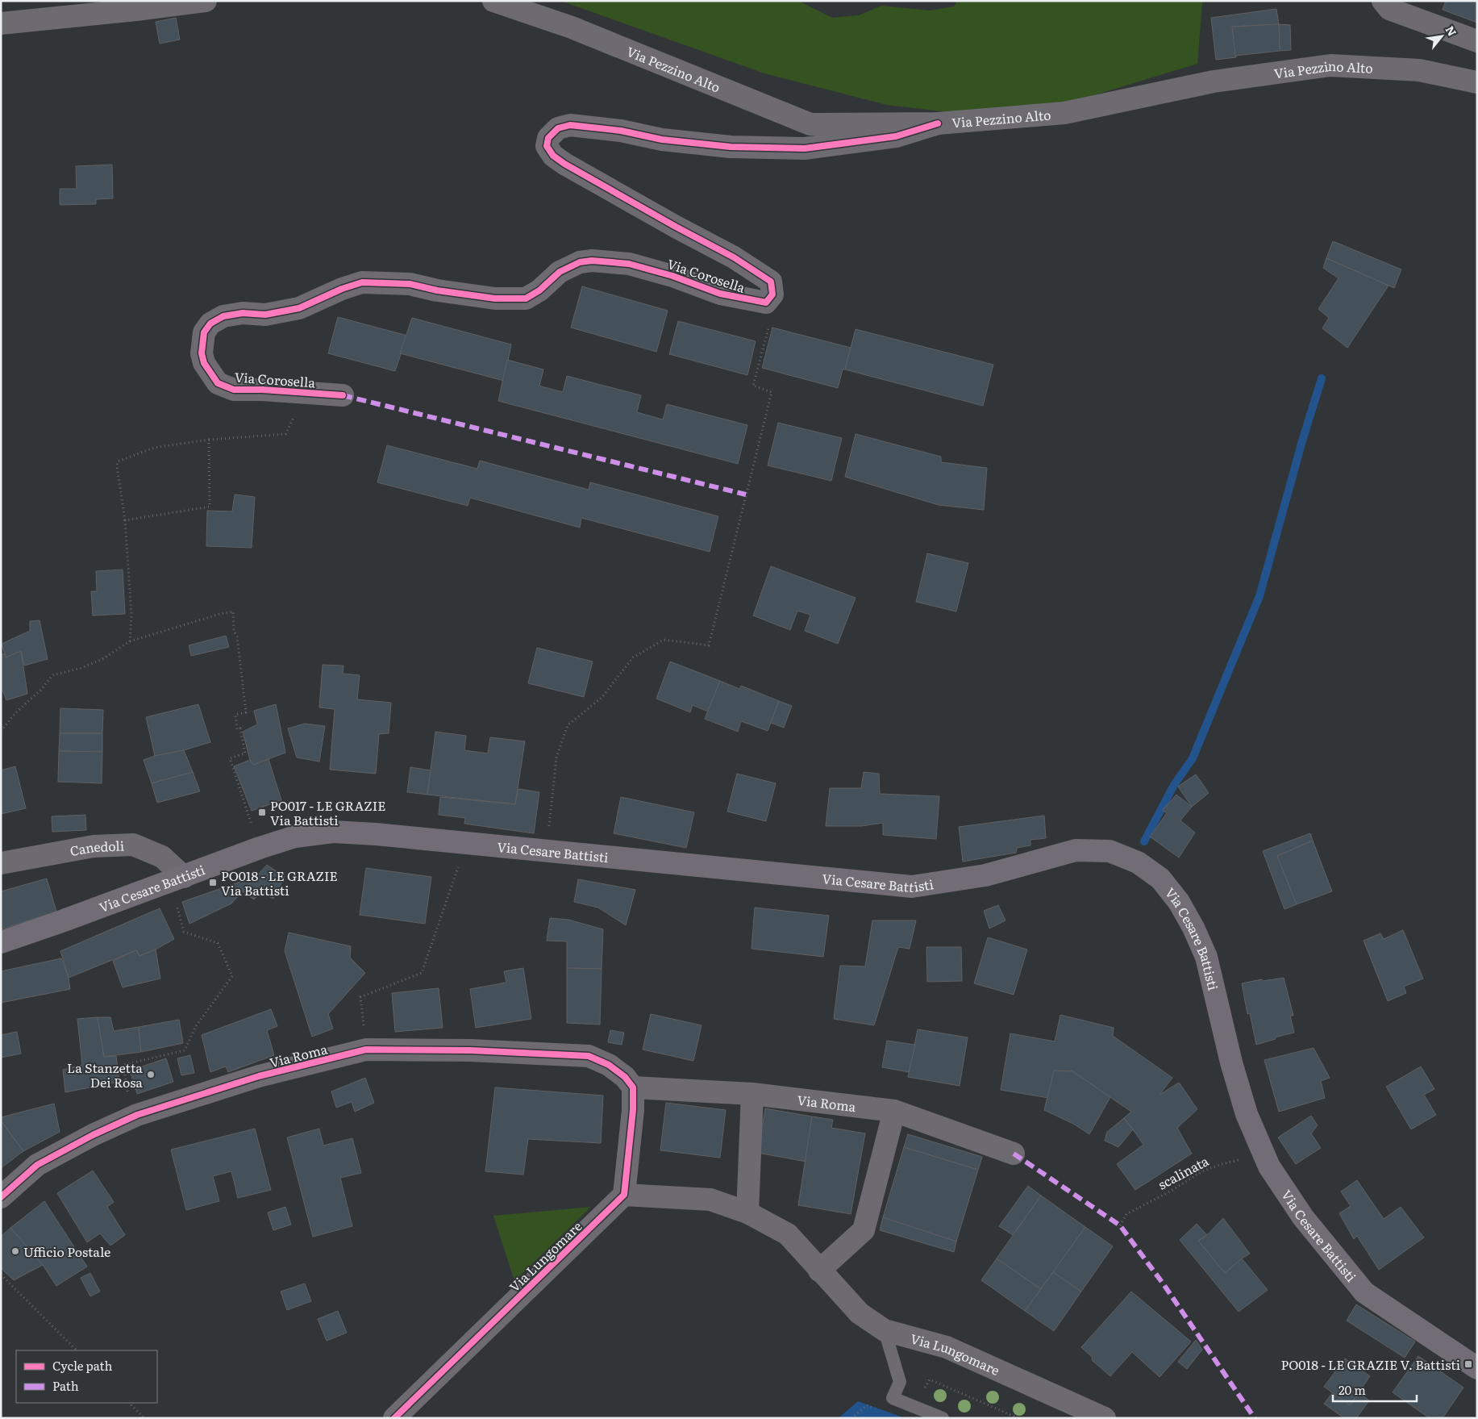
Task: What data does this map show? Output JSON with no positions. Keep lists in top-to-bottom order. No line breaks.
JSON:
{"streets":{"main road":["Via Cesare Battisti"],"street":["Via Pezzino Alto","Via Corosella","Canedoli","Via Roma","Via Lungomare"],"path":["scalinata"]},"crossings":[["Via Pezzino Alto","Via Corosella"],["Canedoli","Via Cesare Battisti"]],"places":{"transit":["PO017 - LE GRAZIE Via Battisti","PO018 - LE GRAZIE Via Battisti","PO018 - LE GRAZIE V. Battisti"],"other":["La Stanzetta Dei Rosa","Ufficio Postale"]},"legend":["Cycle path","Path"],"scale_bar":"20 m","north":"top right"}
